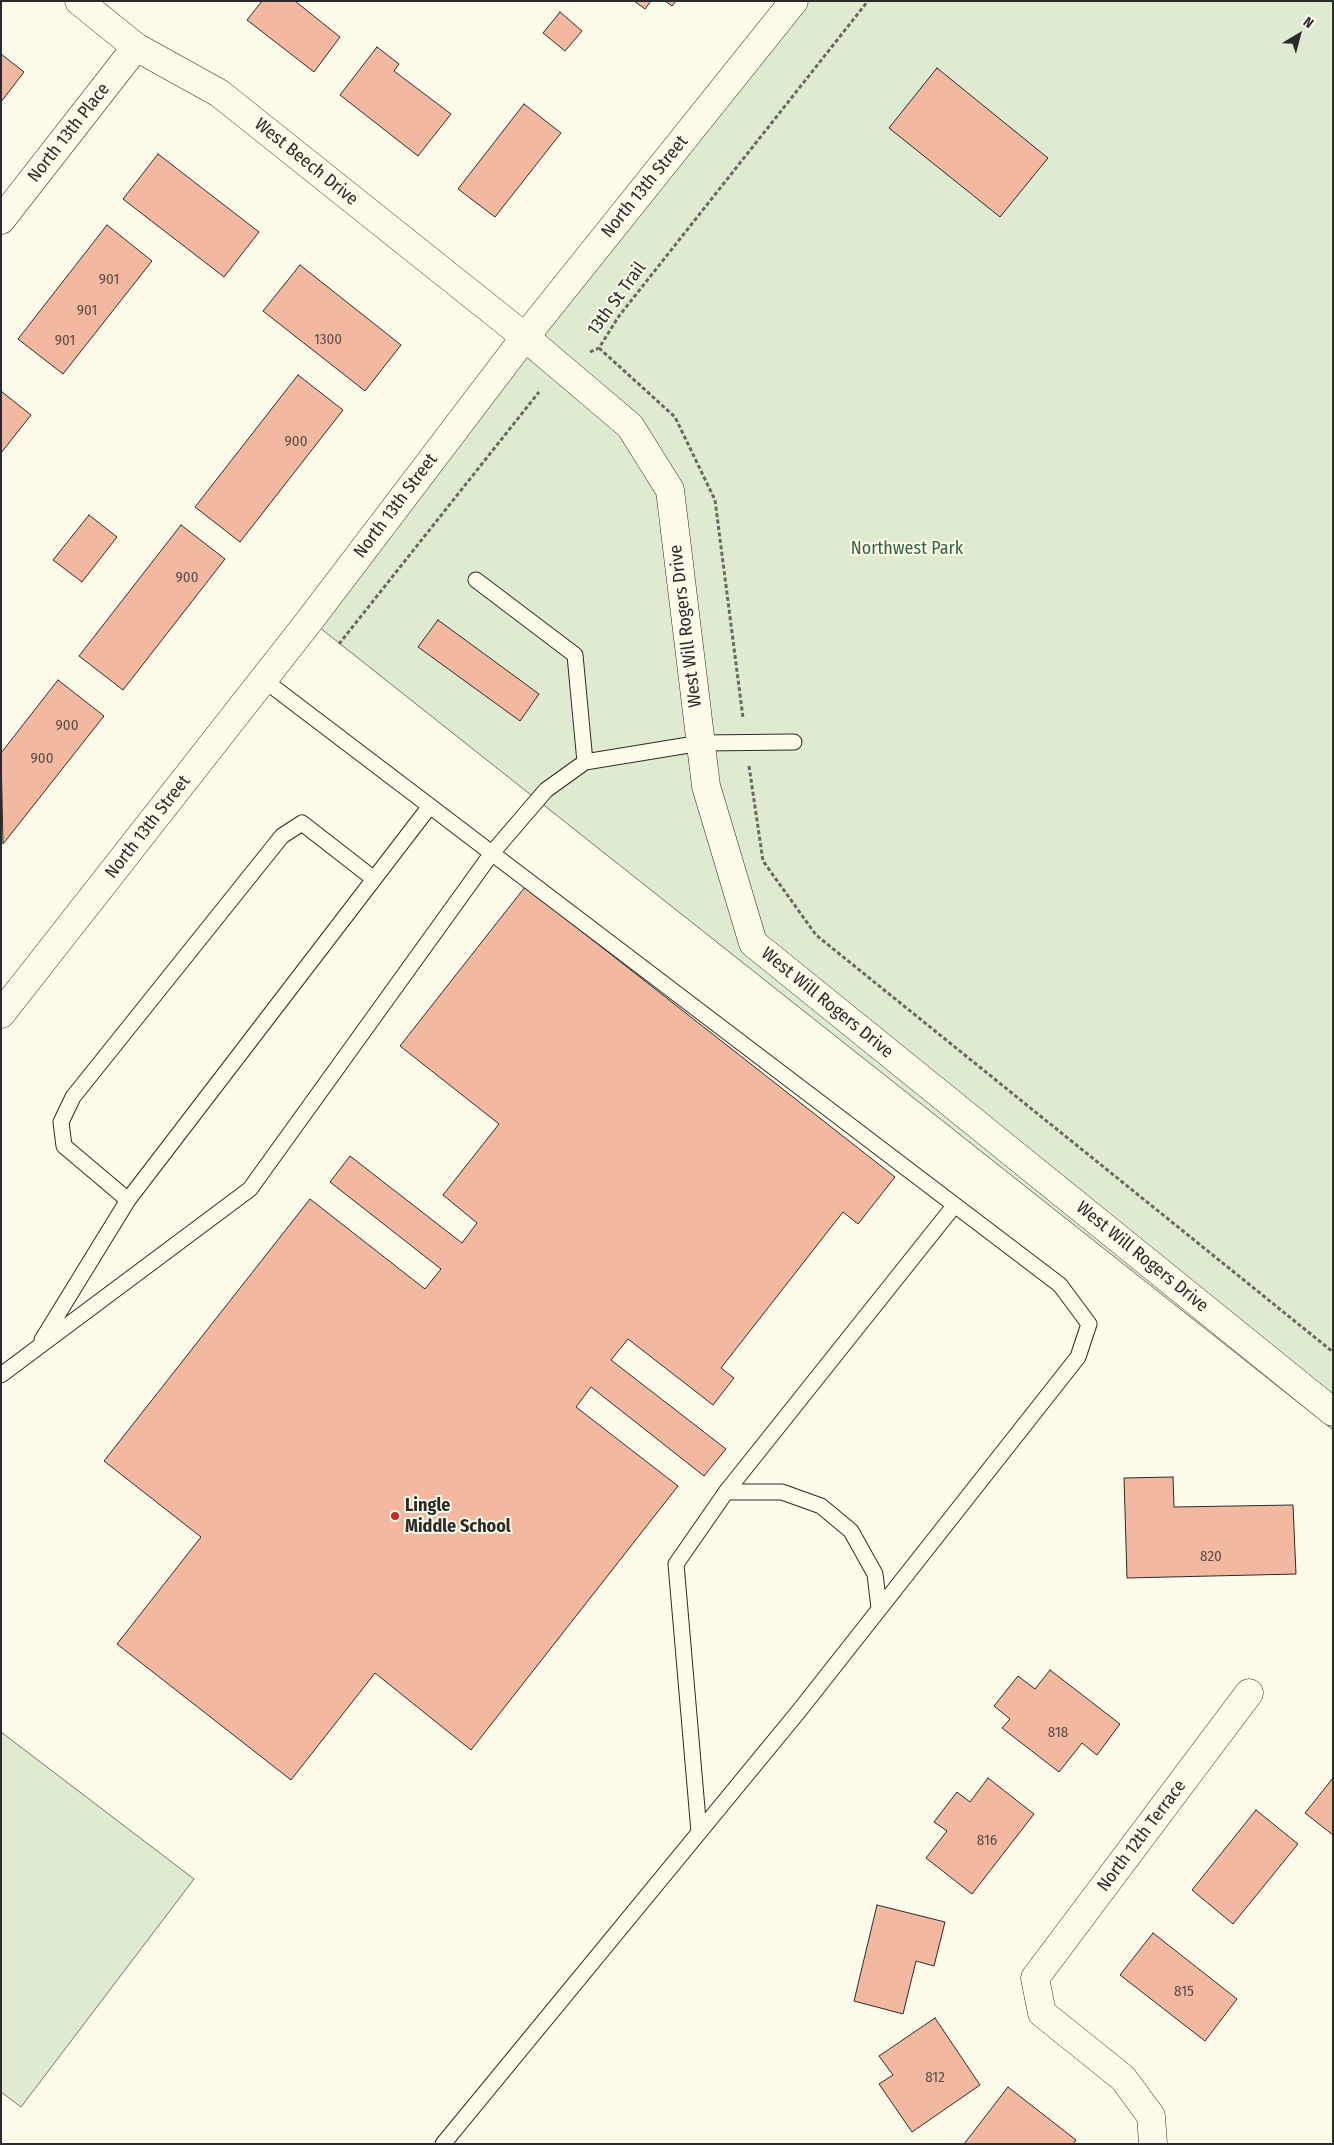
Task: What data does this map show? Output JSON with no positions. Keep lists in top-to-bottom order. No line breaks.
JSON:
{"streets":{"street":["North 13th Place","West Beech Drive","North 13th Street","West Will Rogers Drive","North 12th Terrace"],"path":["13th St Trail"]},"crossings":[["North 13th Place","West Beech Drive"],["West Beech Drive","North 13th Street"],["West Beech Drive","West Will Rogers Drive"],["North 13th Street","West Will Rogers Drive"],["13th St Trail","West Will Rogers Drive"]],"parks":["Northwest Park"],"places":["Lingle Middle School"],"house_numbers":["901","901","1300","901","900","900","900","900","820","818","816","815","812"],"north":"top right"}
